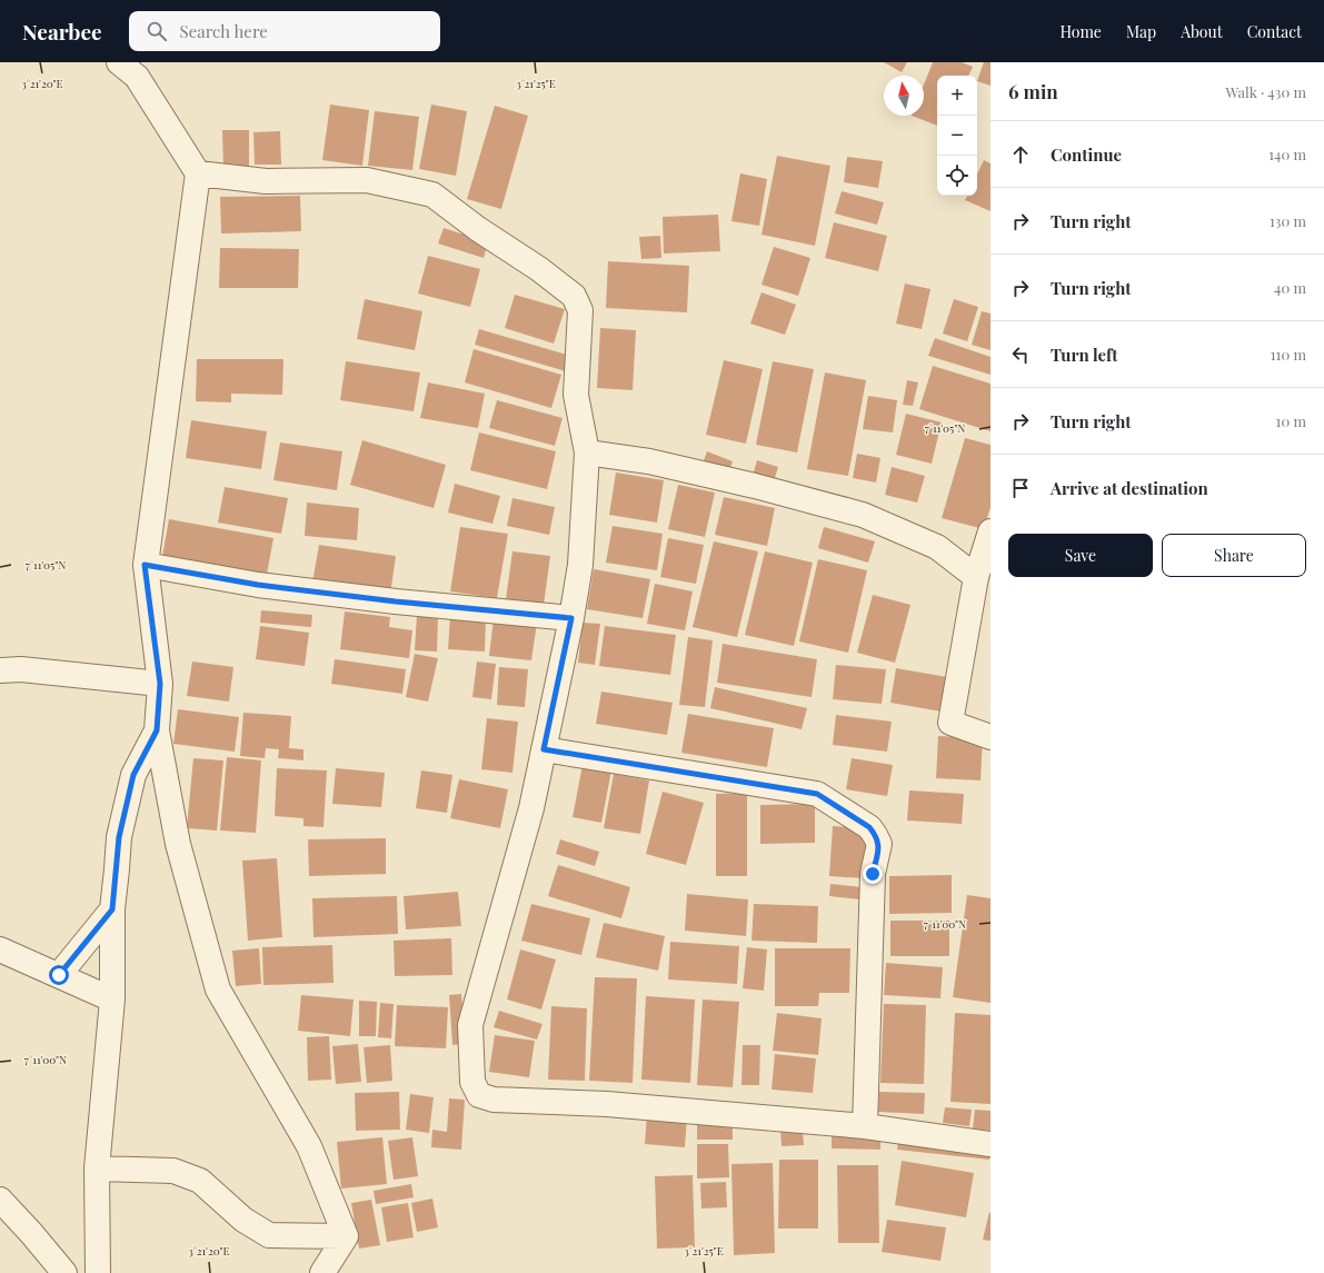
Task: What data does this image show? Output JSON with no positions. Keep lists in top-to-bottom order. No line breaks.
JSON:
{"north":"top","page":{"header":"Nearbee","search":"Search here","nav":["Home","Map","About","Contact"],"heading":["6 min","Walk · 430 m"],"map_buttons":["+","−"],"list":[["Continue","140 m"],["Turn right","130 m"],["Turn right","40 m"],["Turn left","110 m"],["Turn right","10 m"],"Arrive at destination"],"buttons":["Save","Share"]},"coordinates":["3°21'20\"E","3°21'25\"E","7°11'05\"N","7°11'00\"N"]}
